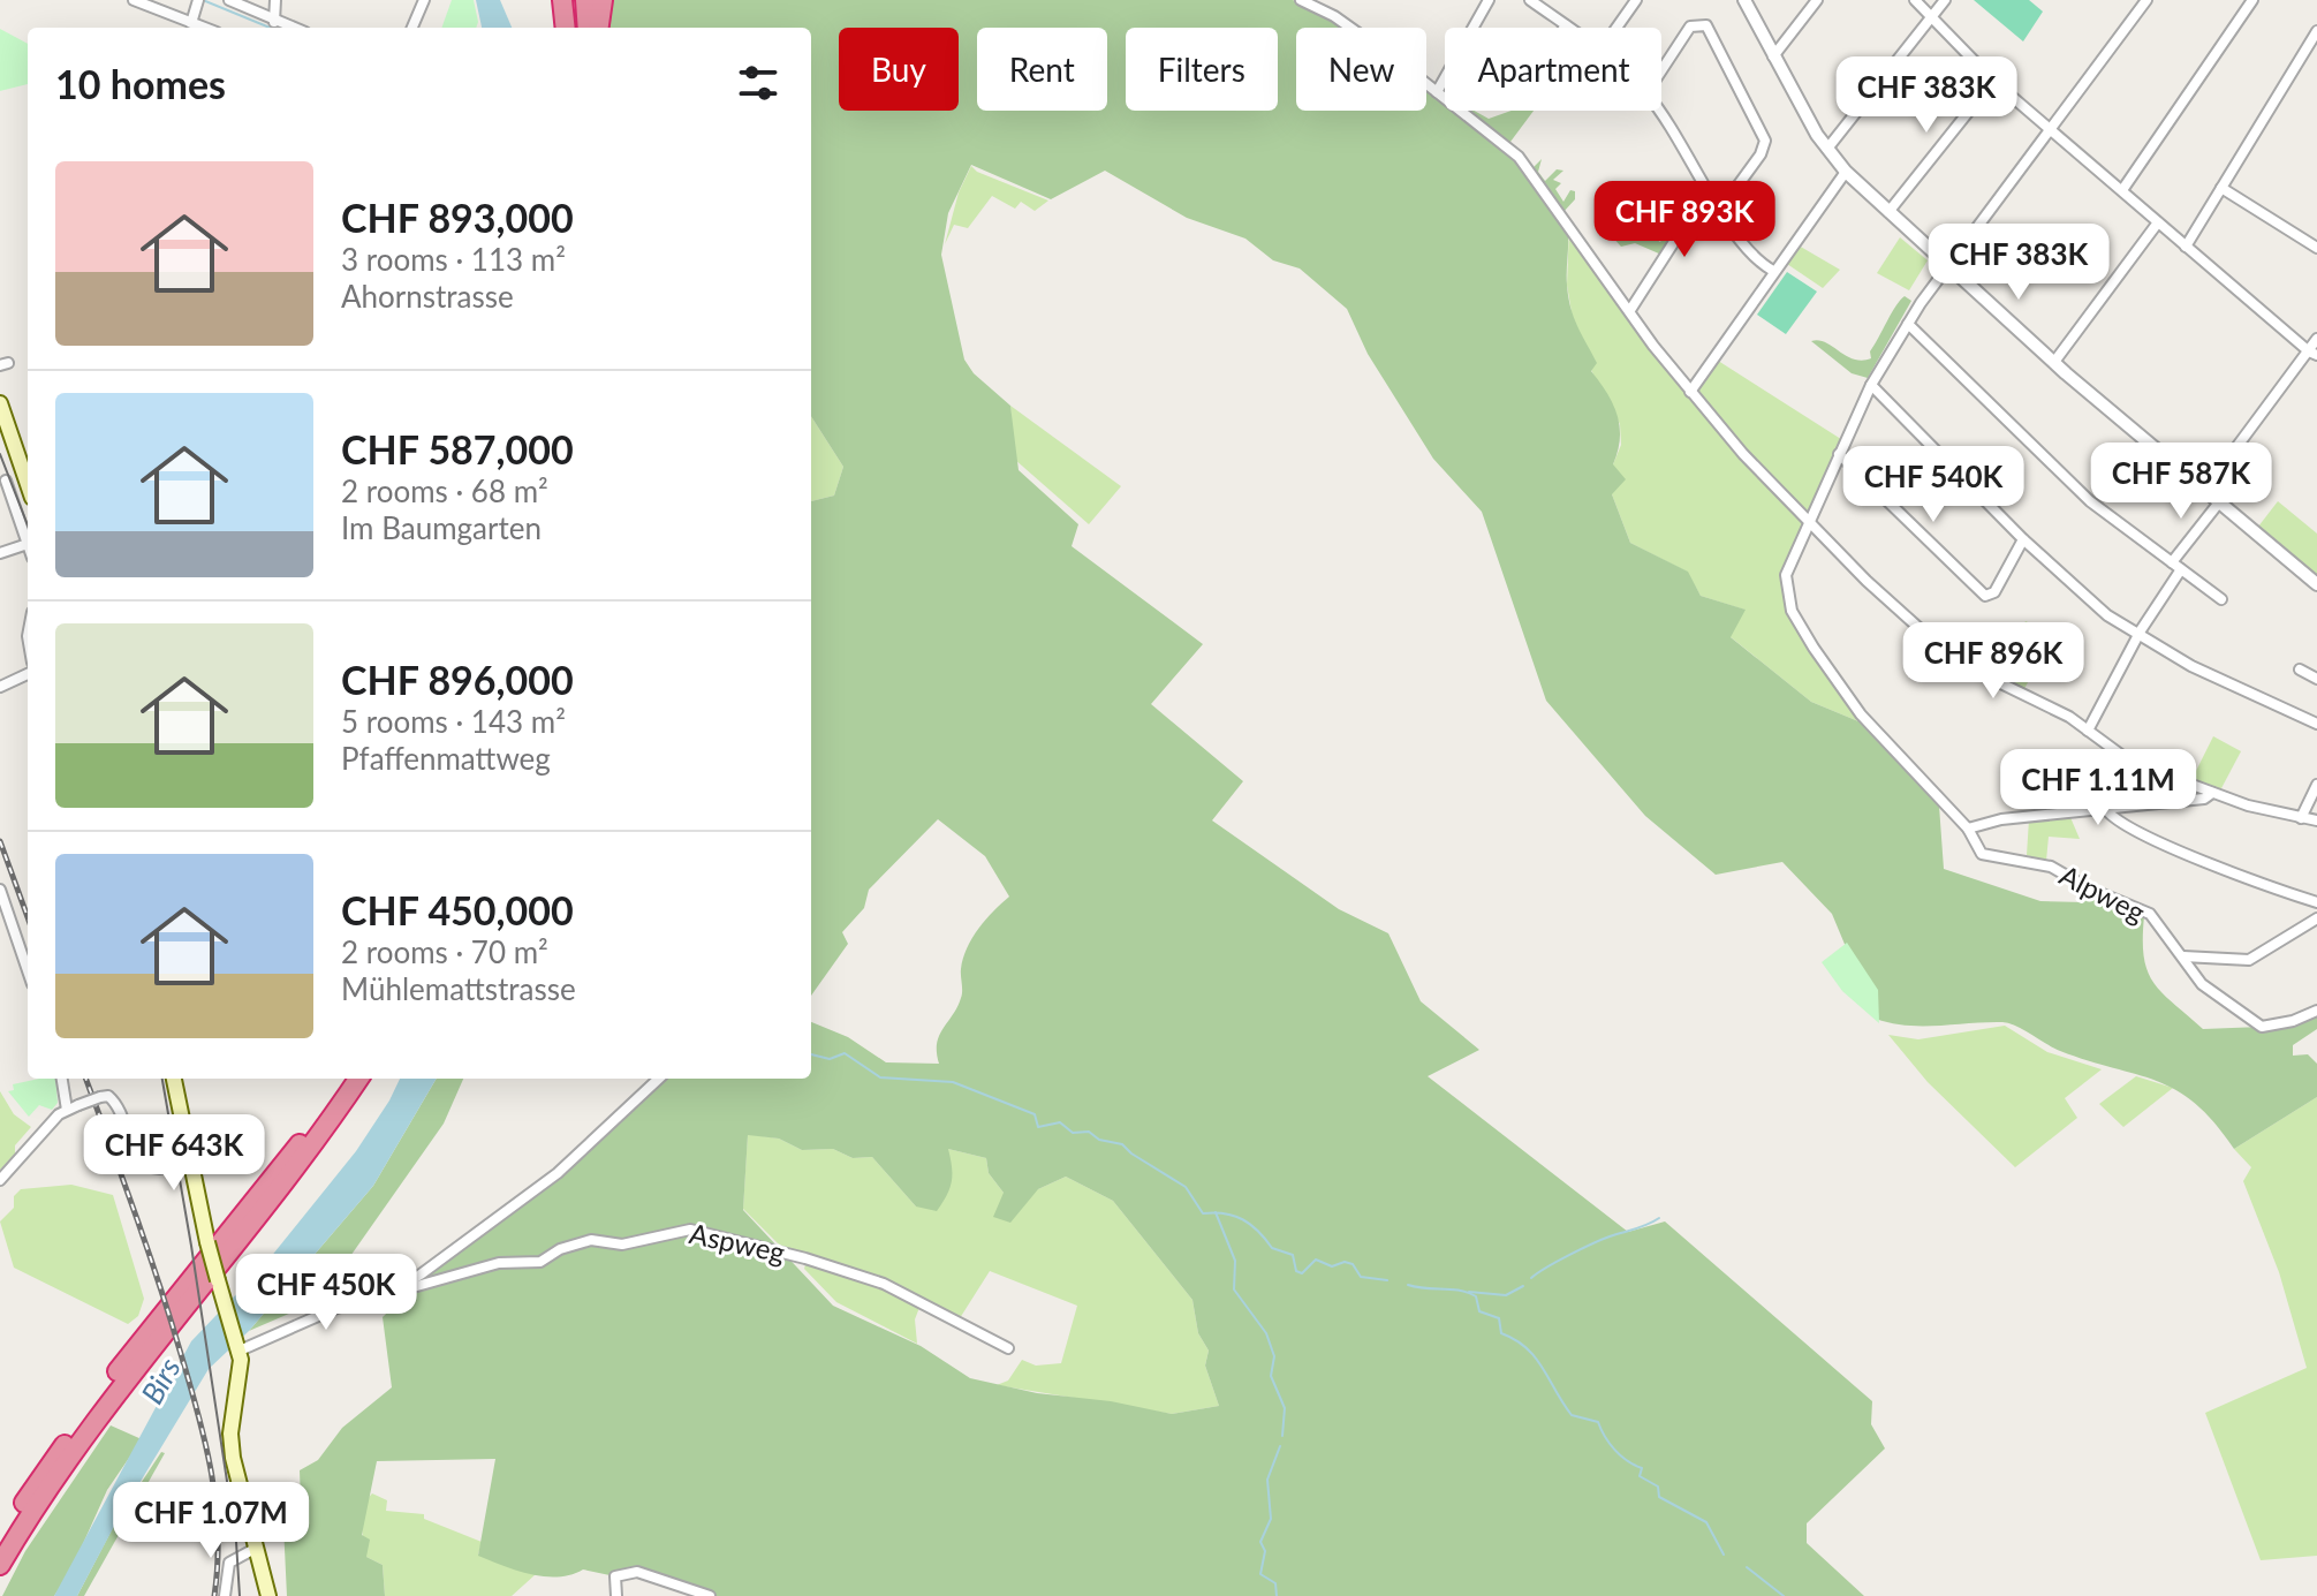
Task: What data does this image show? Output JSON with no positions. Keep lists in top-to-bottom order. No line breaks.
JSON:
{"streets":{"street":["Alpweg","Aspweg"]},"water":["Birs"],"page":{"chip":["Buy","Rent","Filters","New","Apartment"],"heading":"10 homes","price":["CHF 383K","CHF 893K","CHF 383K","CHF 587K","CHF 540K","CHF 896K","CHF 1.11M","CHF 643K","CHF 450K","CHF 1.07M"],"list":[{"name":"CHF 893,000","note":"3 rooms · 113 m² · Ahornstrasse"},{"name":"CHF 587,000","note":"2 rooms · 68 m² · Im Baumgarten"},{"name":"CHF 896,000","note":"5 rooms · 143 m² · Pfaffenmattweg"},{"name":"CHF 450,000","note":"2 rooms · 70 m² · Mühlemattstrasse"}]}}
